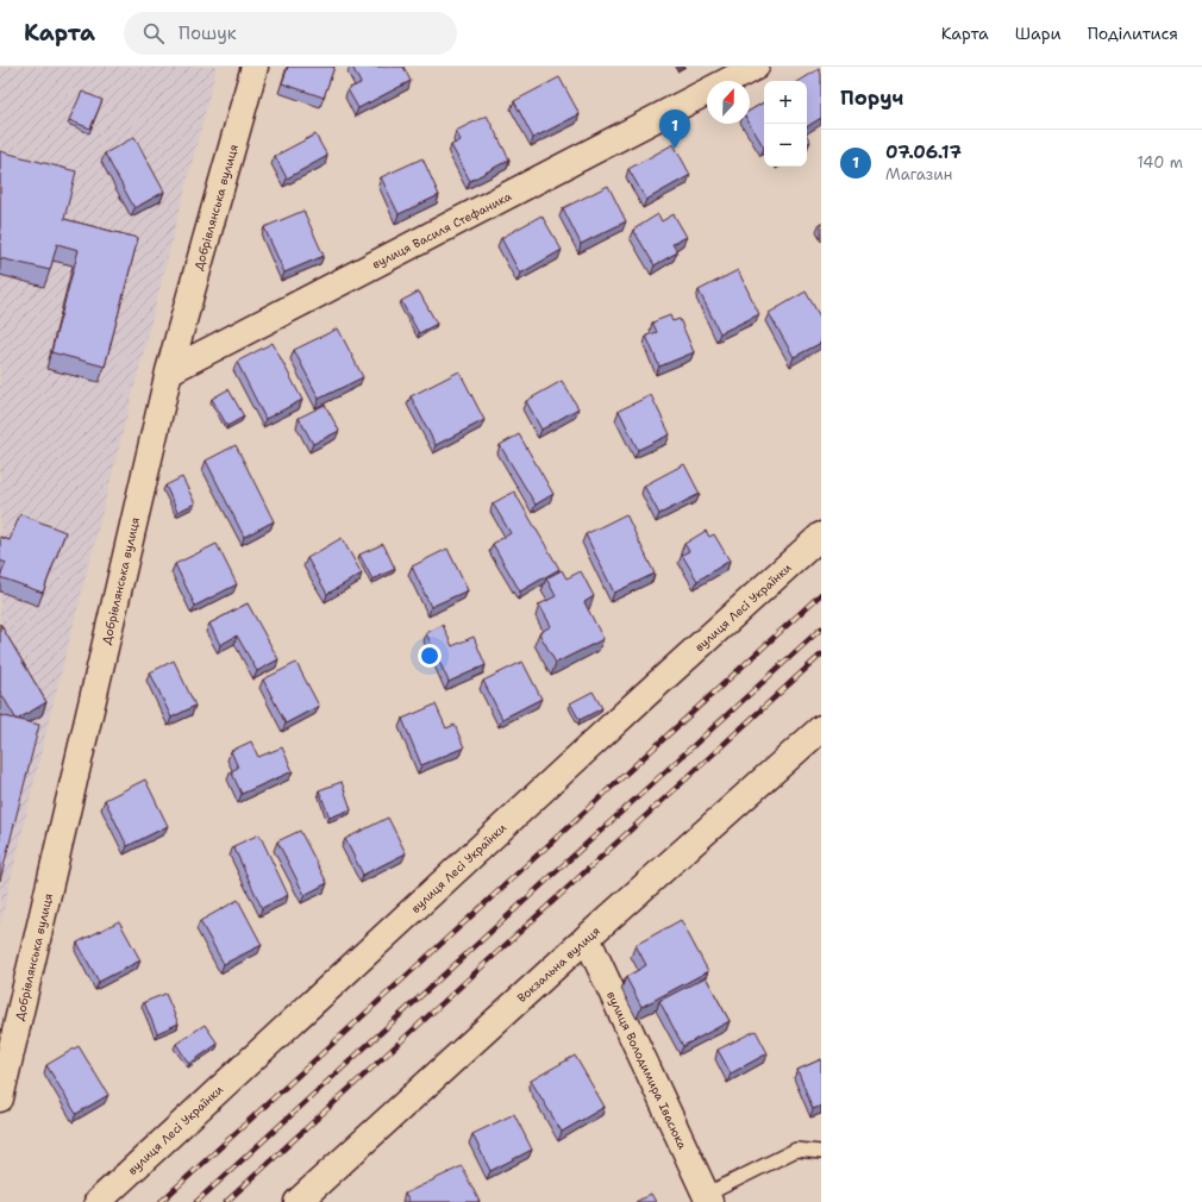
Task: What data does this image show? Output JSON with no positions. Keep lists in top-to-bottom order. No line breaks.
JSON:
{"streets":{"street":["Добрівлянська вулиця","вулиця Василя Стефаника","вулиця Лесі Українки","Вокзальна вулиця","вулиця Володимира Івасюка"]},"crossings":[["Добрівлянська вулиця","вулиця Василя Стефаника"],["Вокзальна вулиця","вулиця Володимира Івасюка"]],"north":"top","page":{"header":"Карта","search":"Пошук","nav":["Карта","Шари","Поділитися"],"heading":"Поруч","map_buttons":["+","−"],"pins":"1","list":[{"mark":"1","name":"07.06.17","note":"Магазин","value":"140 m"}]}}
